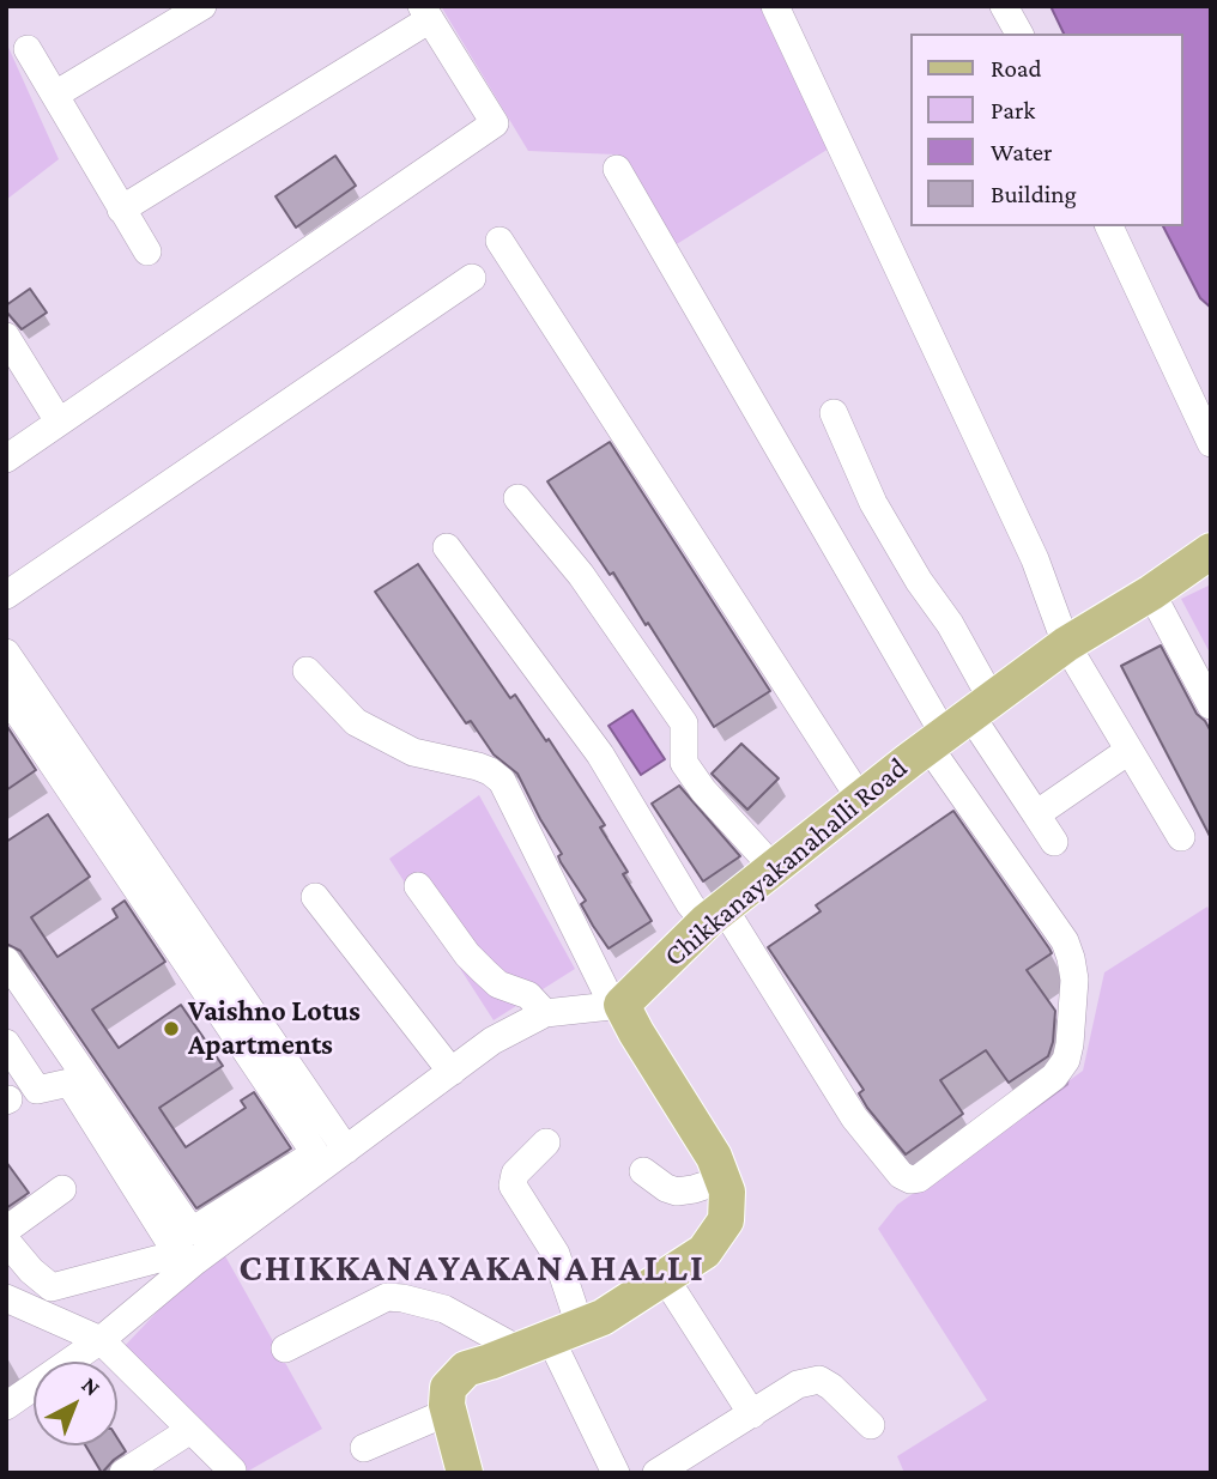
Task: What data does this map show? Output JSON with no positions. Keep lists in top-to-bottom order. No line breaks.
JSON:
{"streets":{"main road":["Chikkanayakanahalli Road"]},"districts":["CHIKKANAYAKANAHALLI"],"places":["Vaishno Lotus Apartments"],"legend":["Road","Park","Water","Building"],"north":"top right"}
